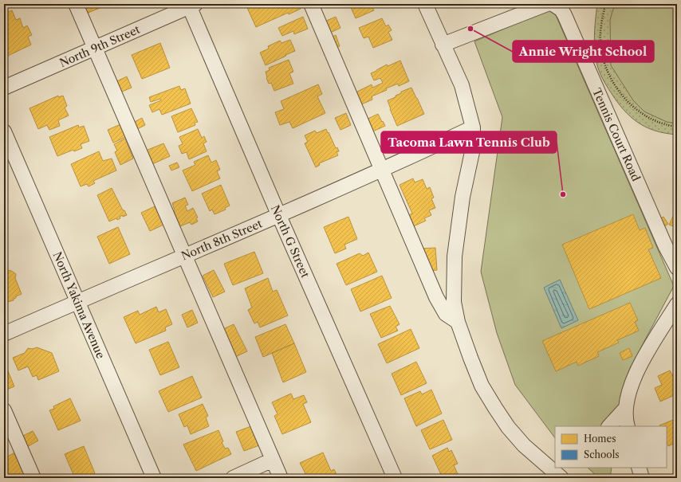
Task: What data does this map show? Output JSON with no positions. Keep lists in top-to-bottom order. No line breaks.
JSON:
{"streets":{"street":["North 9th Street","Tennis Court Road","North 8th Street","North G Street","North Yakima Avenue"]},"crossings":[["North 9th Street","North G Street"],["North 8th Street","North G Street"],["North 8th Street","North Yakima Avenue"]],"places":["Annie Wright School","Tacoma Lawn Tennis Club"],"legend":["Homes","Schools"]}
